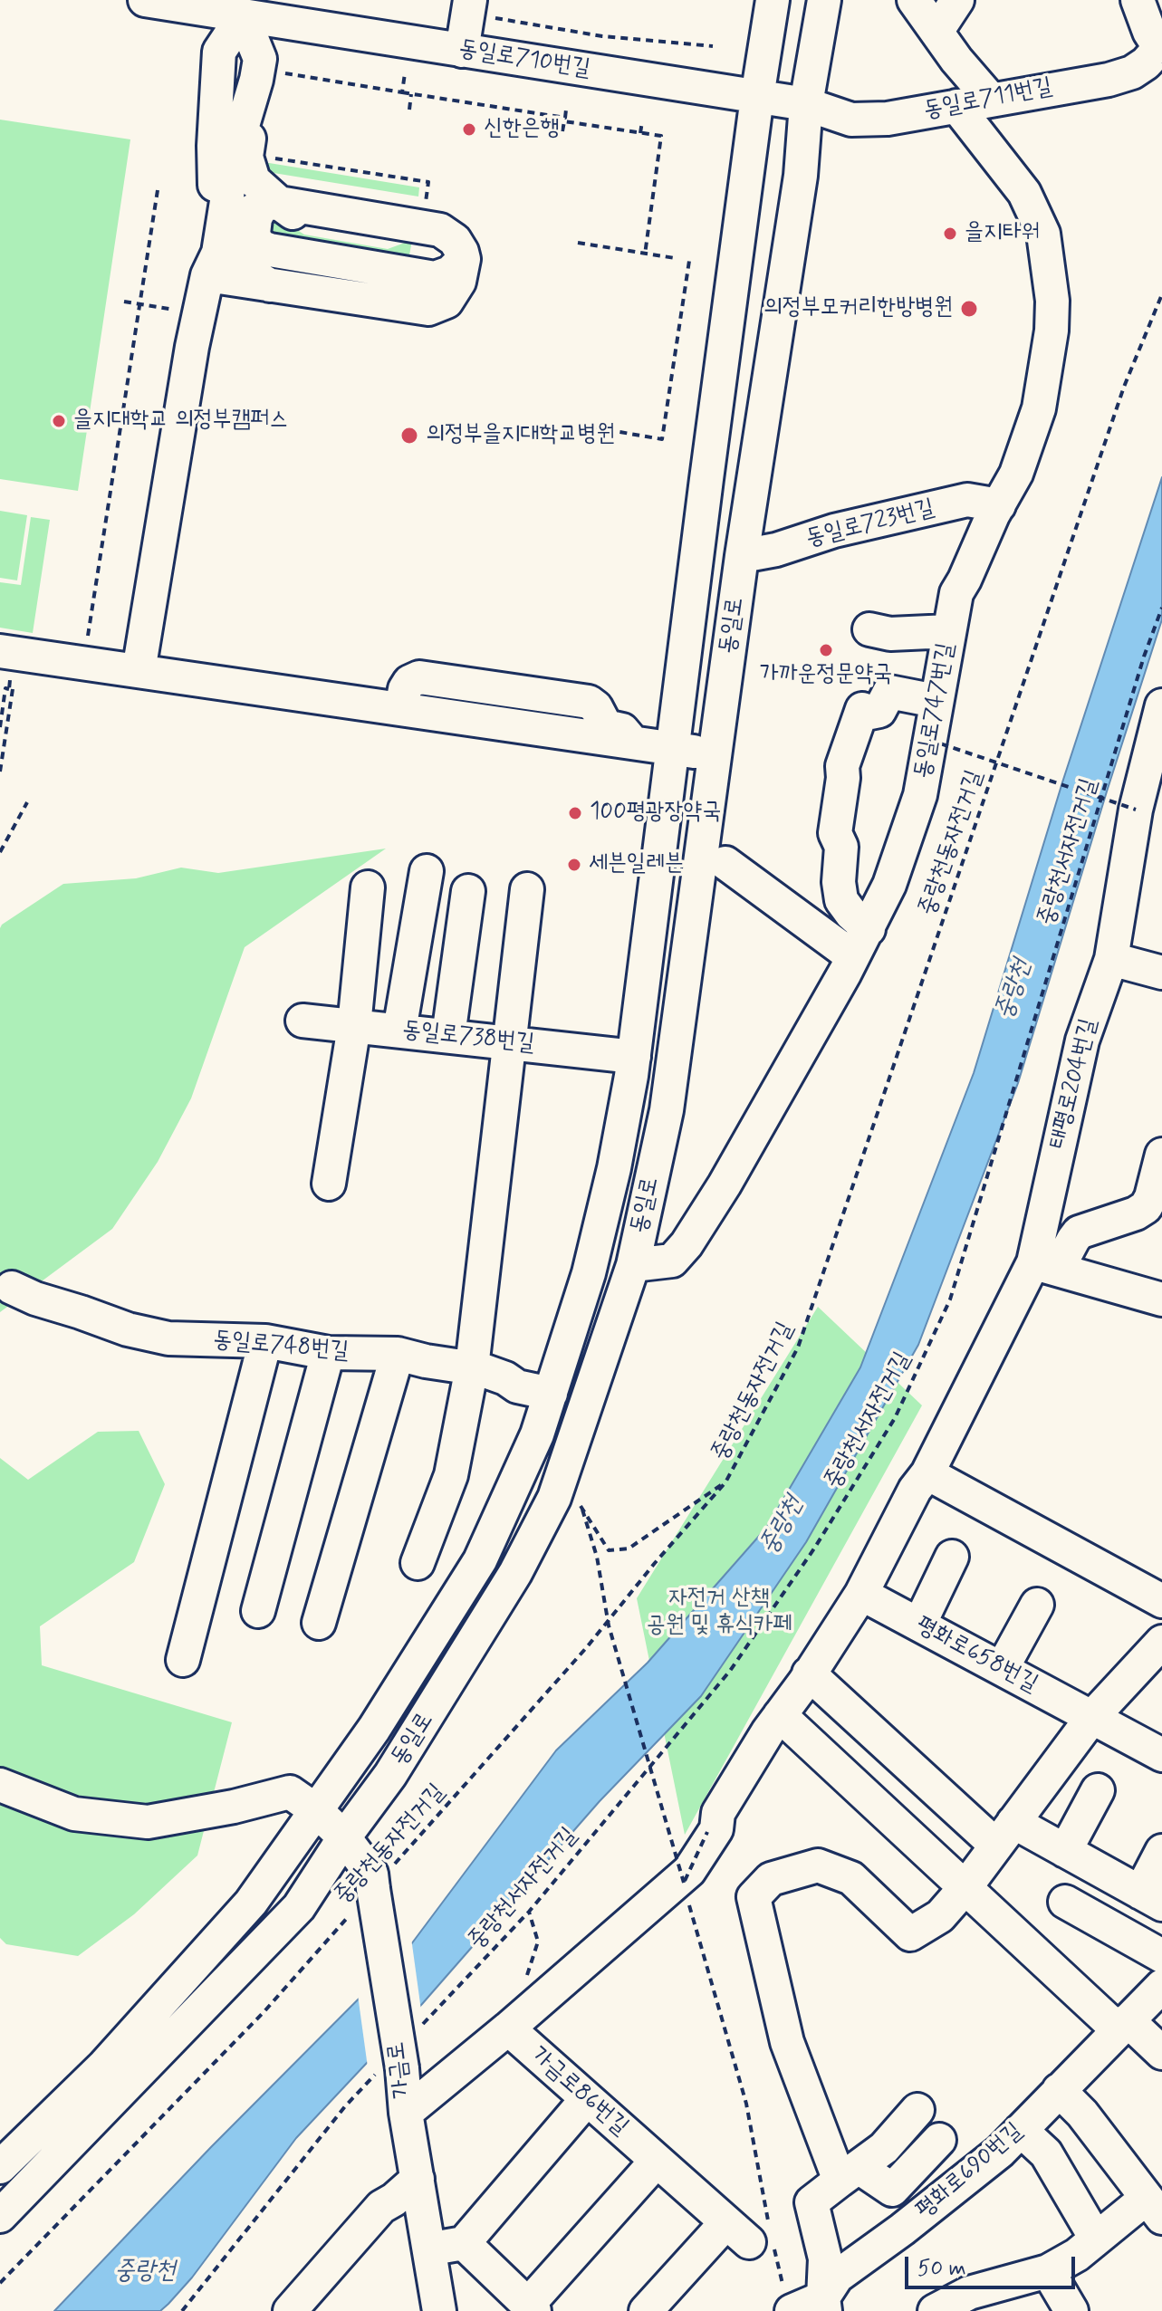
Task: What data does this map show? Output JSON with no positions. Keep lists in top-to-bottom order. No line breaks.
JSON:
{"streets":{"street":["동일로710번길","동일로711번길","동일로723번길","동일로","동일로747번길","동일로738번길","태평로204번길","동일로748번길","평화로658번길","가금로","가금로86번길","평화로690번길"],"path":["중랑천동자전거길","중랑천서자전거길"]},"crossings":[["동일로710번길","동일로711번길"],["동일로710번길","동일로"],["동일로711번길","동일로"],["동일로711번길","동일로747번길"],["동일로723번길","동일로"],["동일로723번길","동일로747번길"],["동일로","동일로747번길"],["동일로","동일로738번길"],["동일로","동일로748번길"],["동일로","가금로"],["중랑천동자전거길","가금로"],["가금로","가금로86번길"]],"water":["중랑천"],"parks":["자전거 산책 공원 및 휴식카페"],"places":["신한은행","을지타워","의정부모커리한방병원","을지대학교 의정부캠퍼스","의정부을지대학교병원","가까운정문약국","100평광장약국","세븐일레븐"],"scale_bar":"50 m"}
